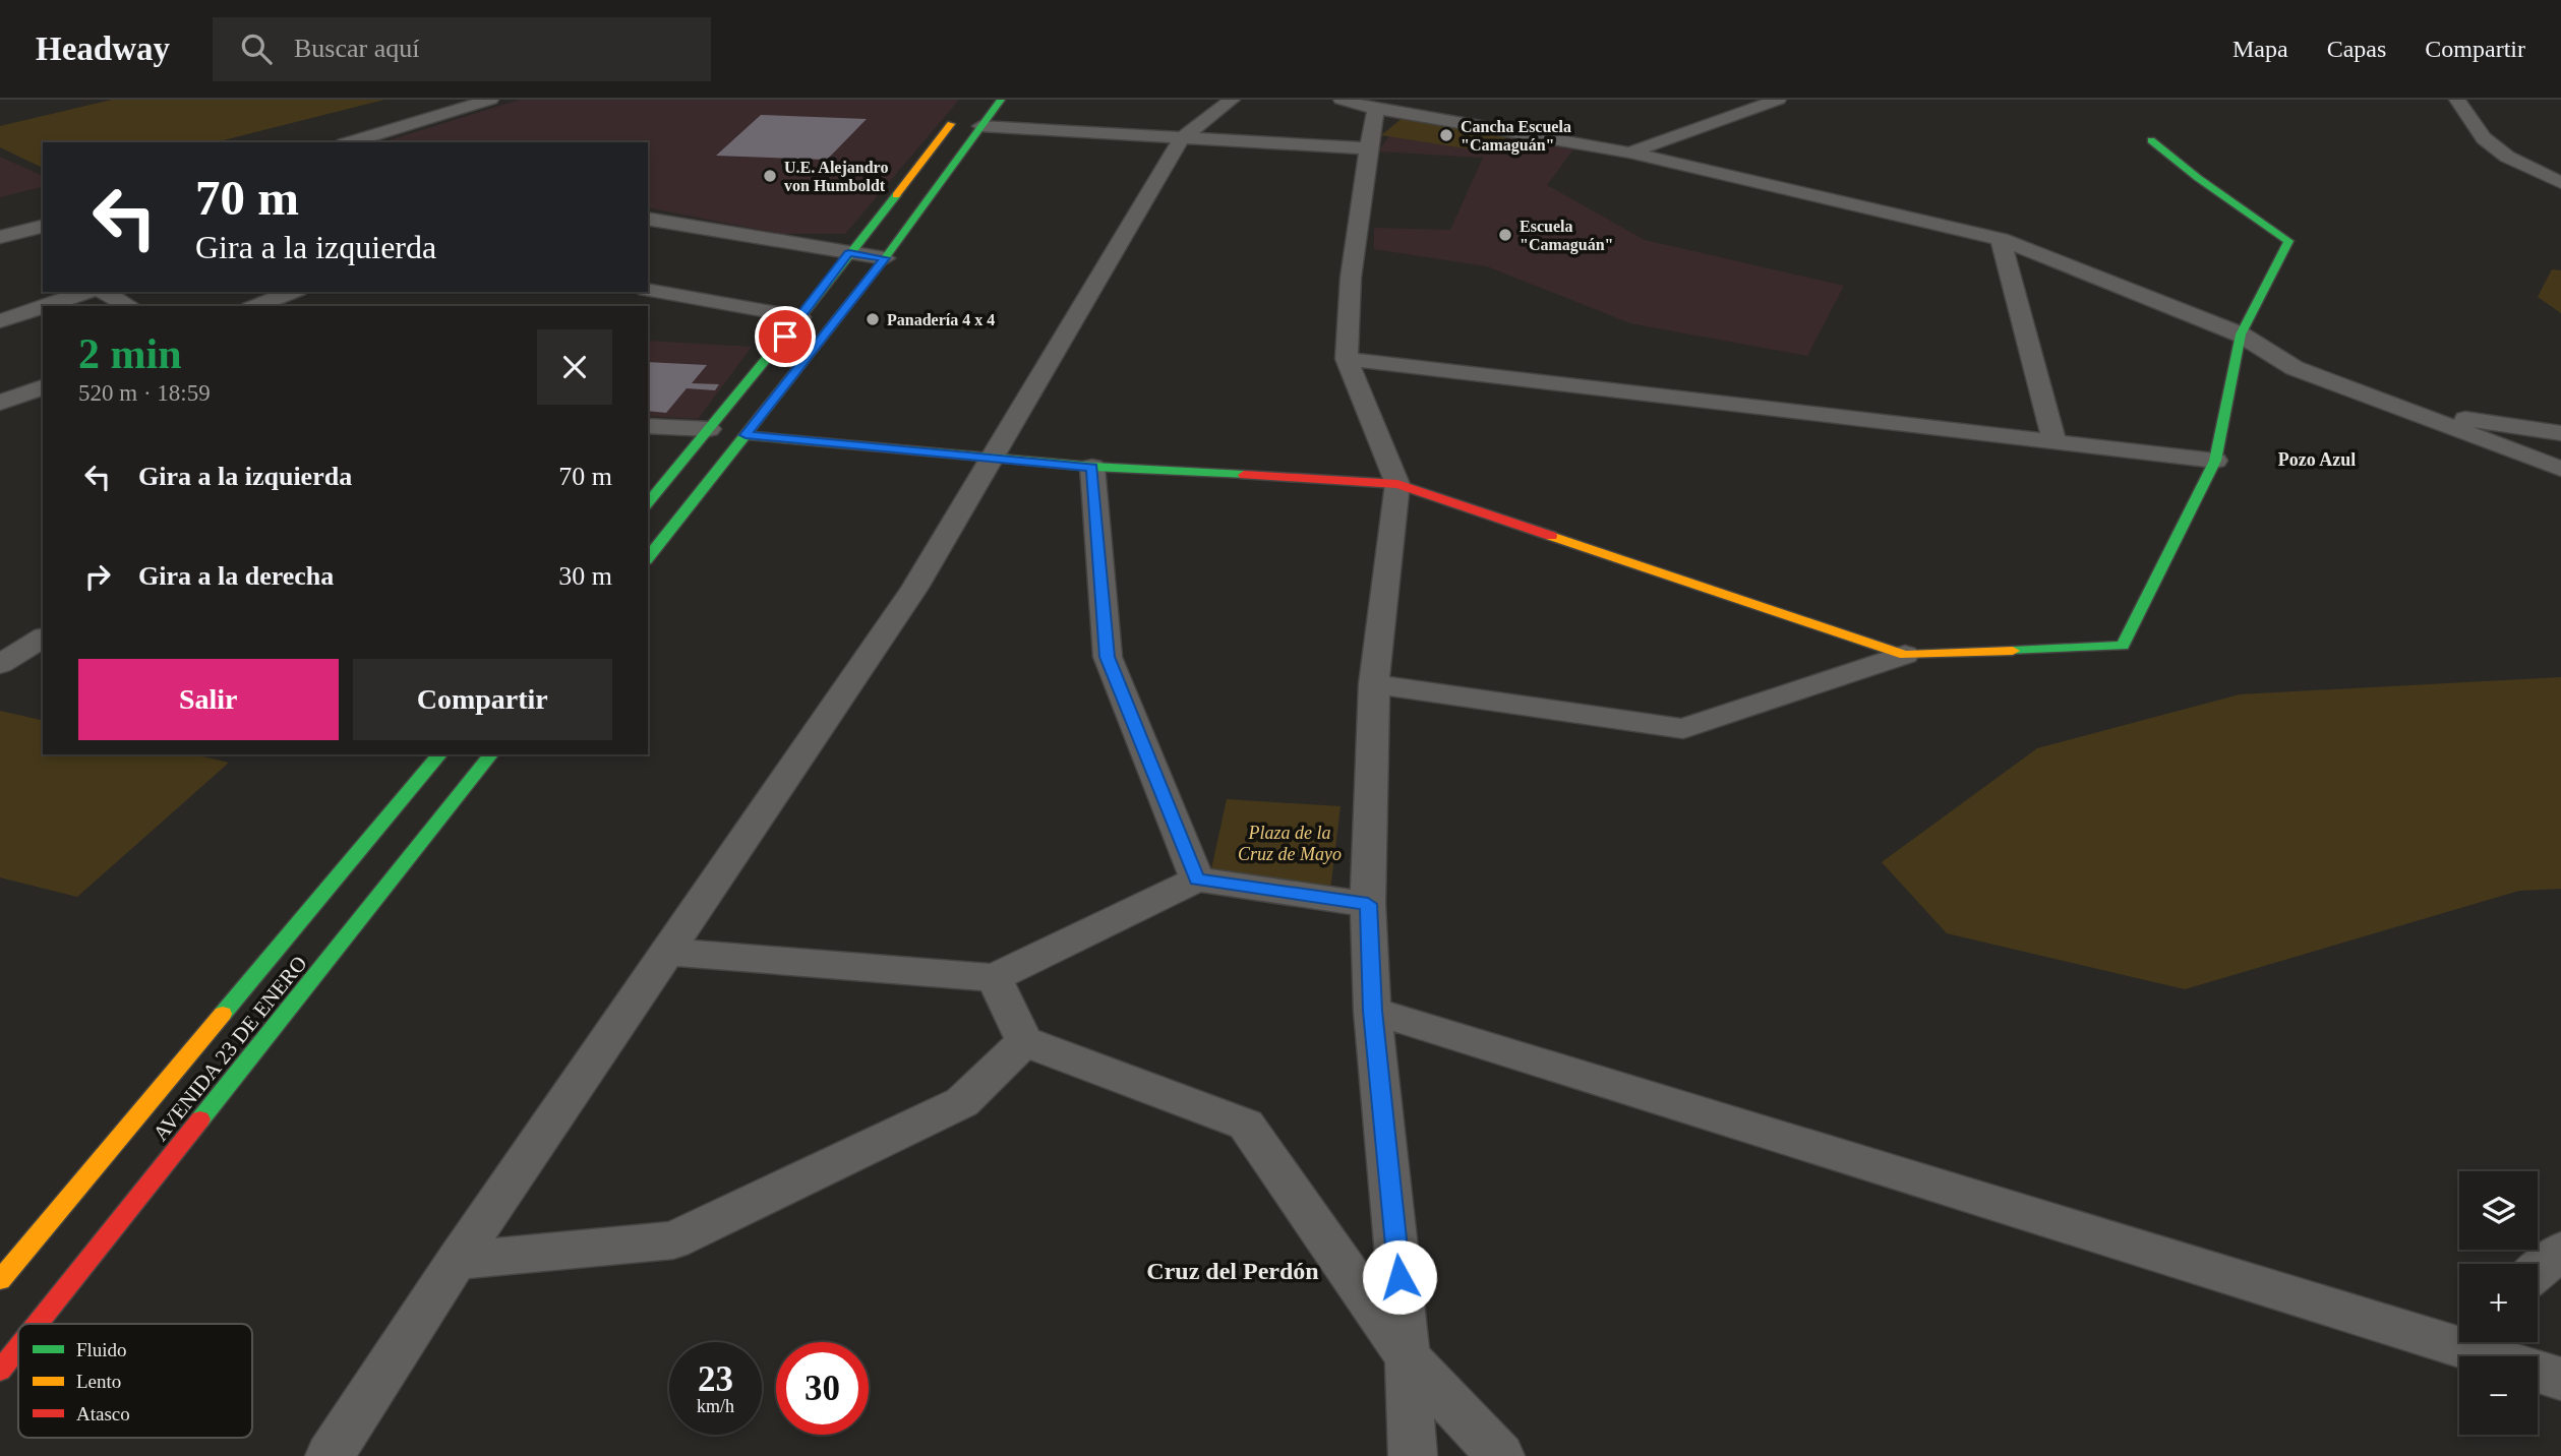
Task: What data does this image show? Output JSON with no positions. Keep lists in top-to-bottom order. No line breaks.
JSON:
{"streets":{"main road":["AVENIDA 23 DE ENERO"]},"districts":["Pozo Azul","Cruz del Perdón"],"parks":["Plaza de la Cruz de Mayo"],"places":["Cancha Escuela \"Camaguán\"","U.E. Alejandro von Humboldt","Escuela \"Camaguán\"","Panadería 4 x 4"],"legend":["Fluido","Lento","Atasco"],"page":{"header":"Headway","search":"Buscar aquí","nav":["Mapa","Capas","Compartir"],"turn":["70 m","Gira a la izquierda"],"heading":["2 min","520 m · 18:59"],"list":[{"name":"Gira a la izquierda","value":"70 m"},{"name":"Gira a la derecha","value":"30 m"}],"buttons":["Salir","Compartir"],"map_buttons":["+","−"],"speed":"23 km/h","limit":"30"}}
